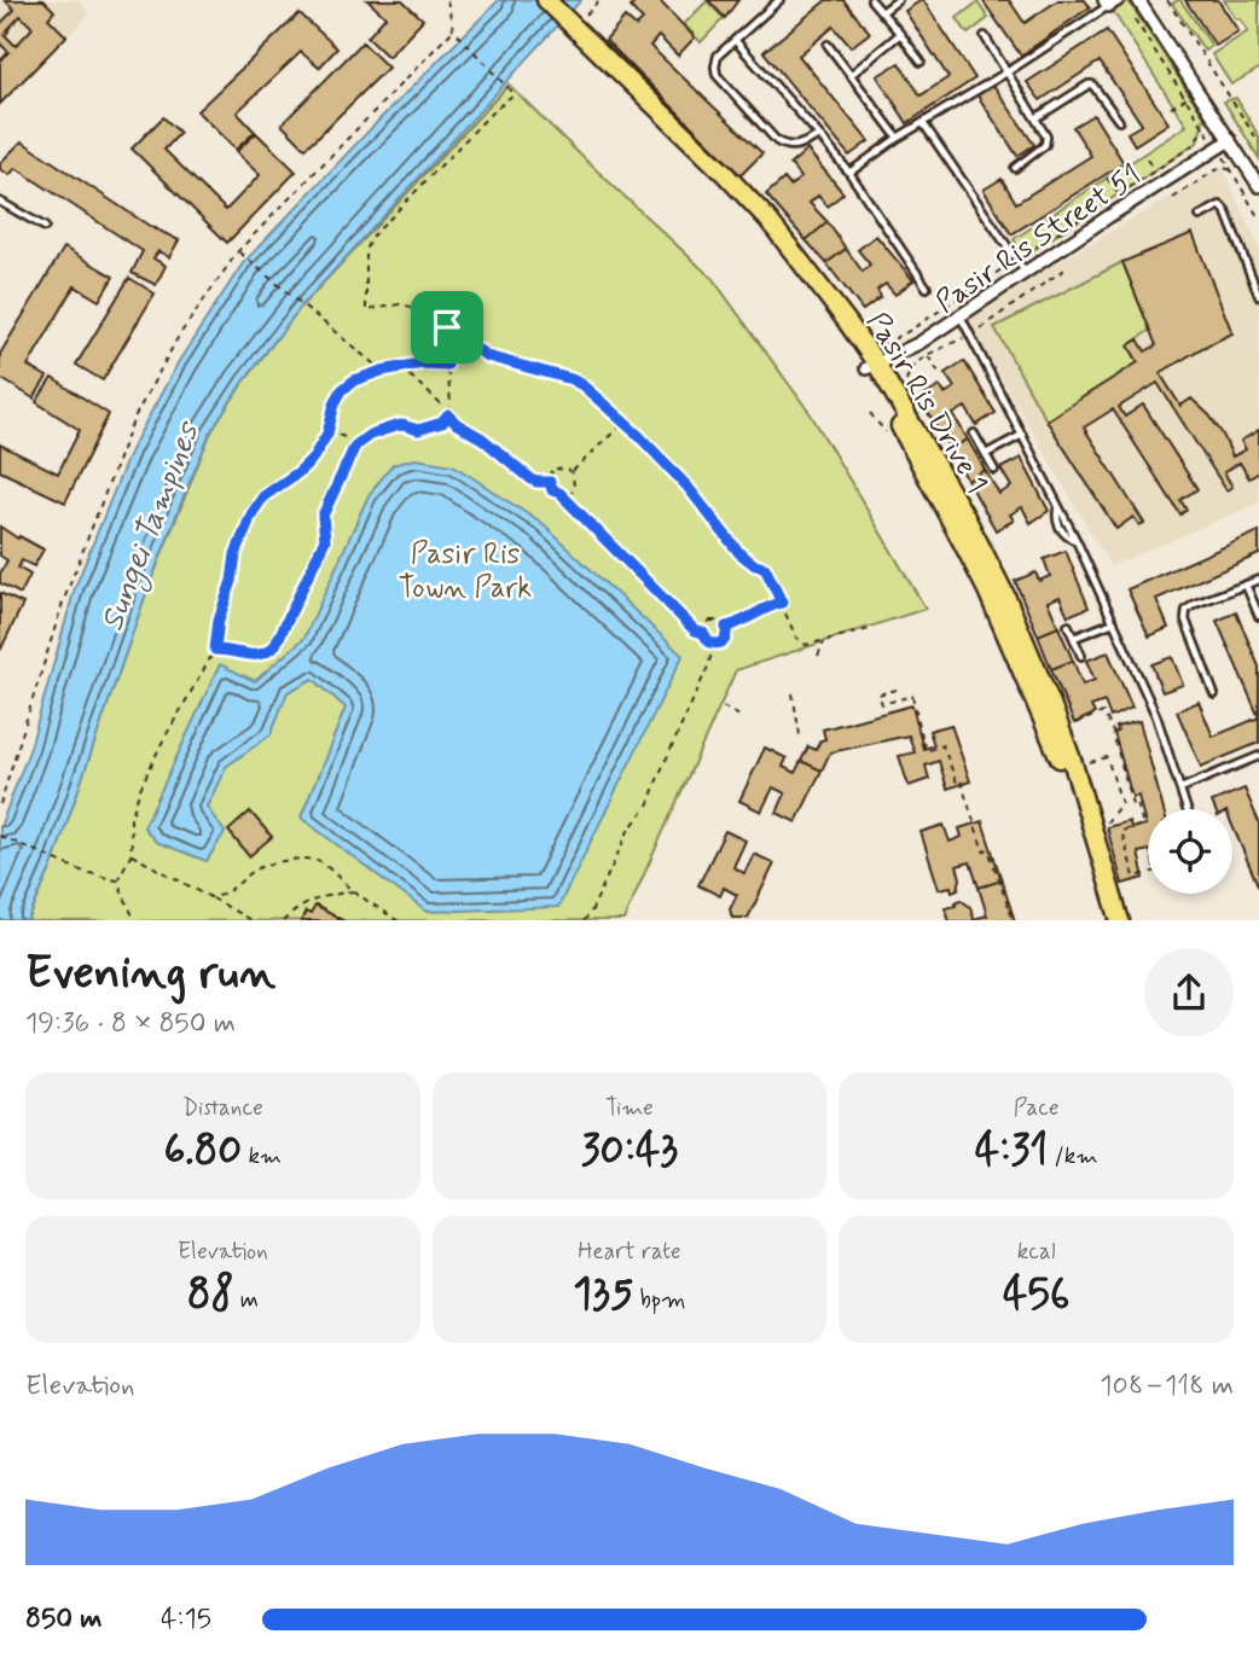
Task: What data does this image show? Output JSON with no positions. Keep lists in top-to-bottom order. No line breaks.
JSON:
{"streets":{"main road":["Pasir Ris Drive 1"],"street":["Pasir Ris Street 51"]},"crossings":[["Pasir Ris Street 51","Pasir Ris Drive 1"]],"water":["Sungei Tampines"],"parks":["Pasir Ris Town Park"],"page":{"heading":["Evening run","19:36 · 8 × 850 m"],"stats":[["Distance","6.80 km"],["Time","30:43"],["Pace","4:31 /km"],["Elevation","88 m"],["Heart rate","135 bpm"],["kcal","456"]],"chart":["Elevation","108–118 m"],"list":[{"name":"850 m","note":"4:15"}]}}
